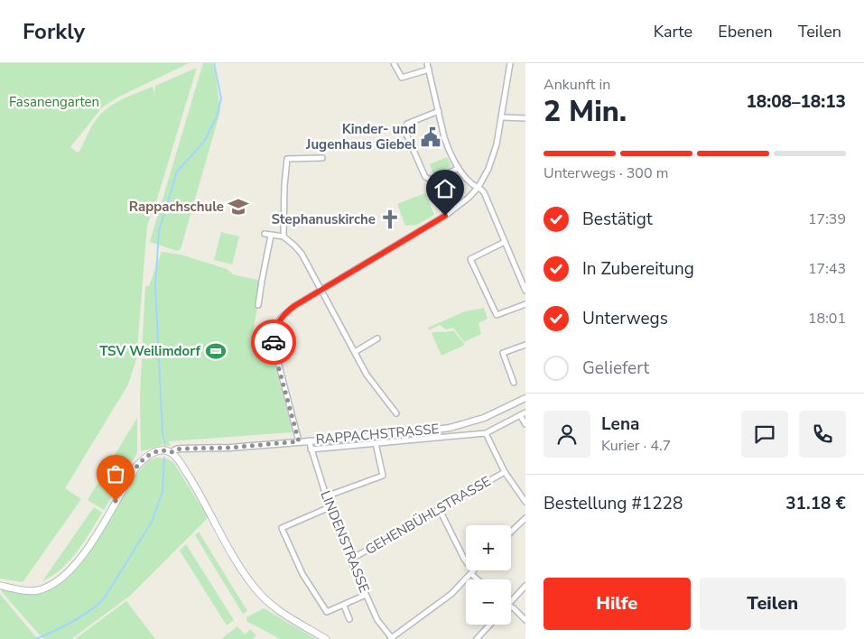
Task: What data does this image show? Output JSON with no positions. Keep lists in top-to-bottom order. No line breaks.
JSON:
{"streets":{"street":["RAPPACHSTRASSE","GEHENBÜHLSTRASSE","LINDENSTRASSE"]},"crossings":[["RAPPACHSTRASSE","LINDENSTRASSE"],["GEHENBÜHLSTRASSE","LINDENSTRASSE"]],"parks":["Fasanengarten"],"places":{"public building":["Kinder- und Jugenhaus Giebel"],"school or university":["Rappachschule"],"church":["Stephanuskirche"],"sports":["TSV Weilimdorf"]},"page":{"header":"Forkly","nav":["Karte","Ebenen","Teilen"],"heading":["2 Min.","Ankunft in","18:08–18:13"],"panel":["Lena","Kurier · 4.7","Bestellung #1228","31.18 €"],"bar":"Unterwegs · 300 m","list":[["Bestätigt","17:39"],["In Zubereitung","17:43"],["Unterwegs","18:01"],"Geliefert"],"map_buttons":["+","−"],"buttons":["Hilfe","Teilen"]}}
